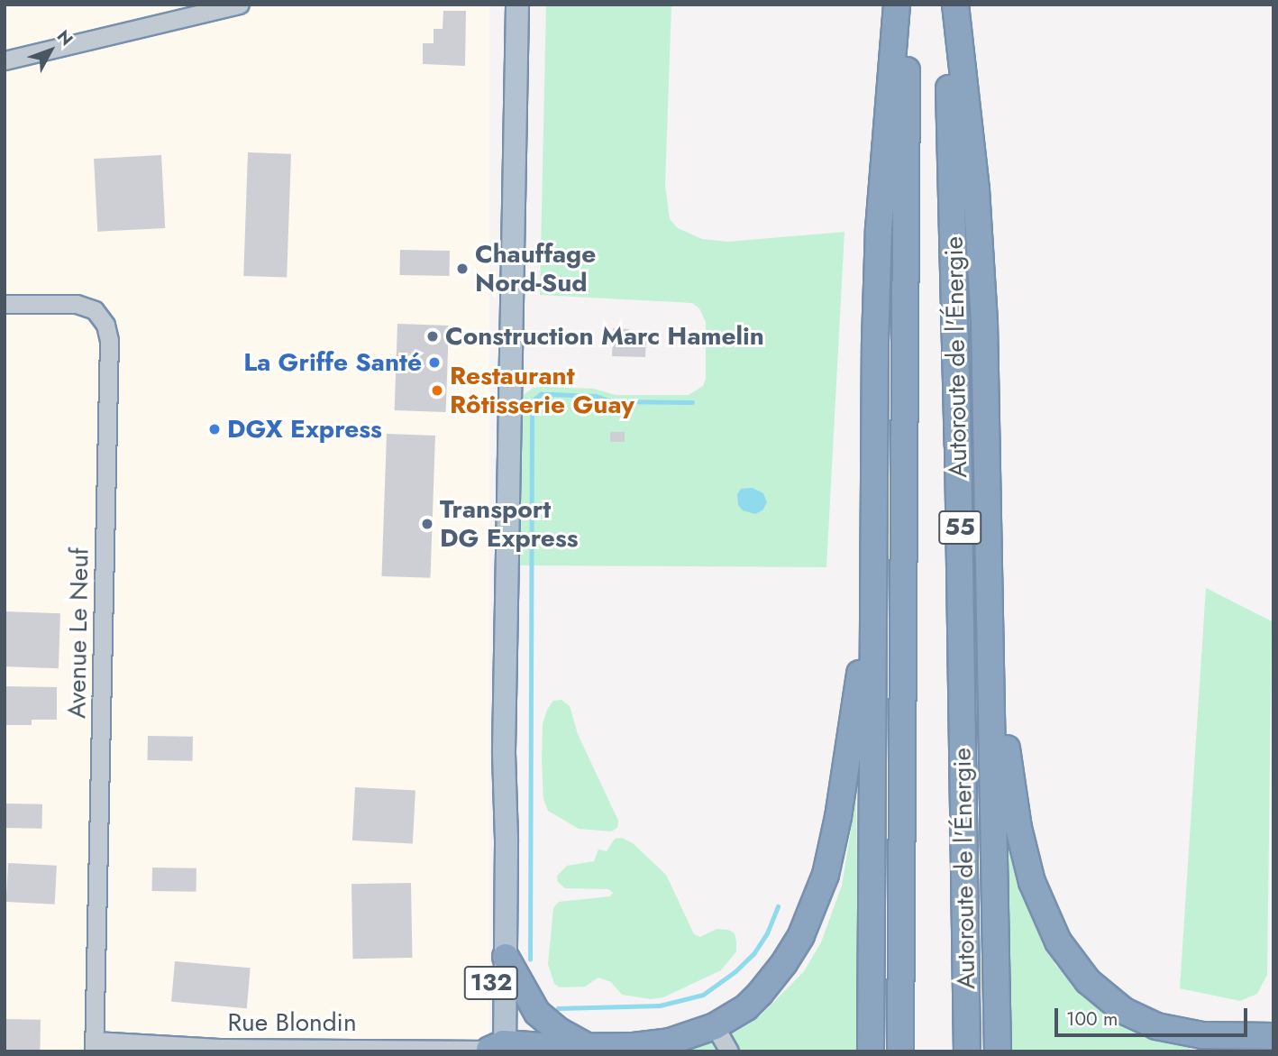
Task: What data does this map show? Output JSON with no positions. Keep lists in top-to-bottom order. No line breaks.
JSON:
{"streets":{"highway":["Autoroute de l'Énergie","55"],"main road":["132"],"street":["Avenue Le Neuf","Rue Blondin"]},"crossings":[["Avenue Le Neuf","Rue Blondin"],["132","Rue Blondin"]],"places":["Chauffage Nord-Sud","Construction Marc Hamelin","La Griffe Santé","Restaurant Rôtisserie Guay","DGX Express","Transport DG Express"],"scale_bar":"100 m","north":"top right"}
